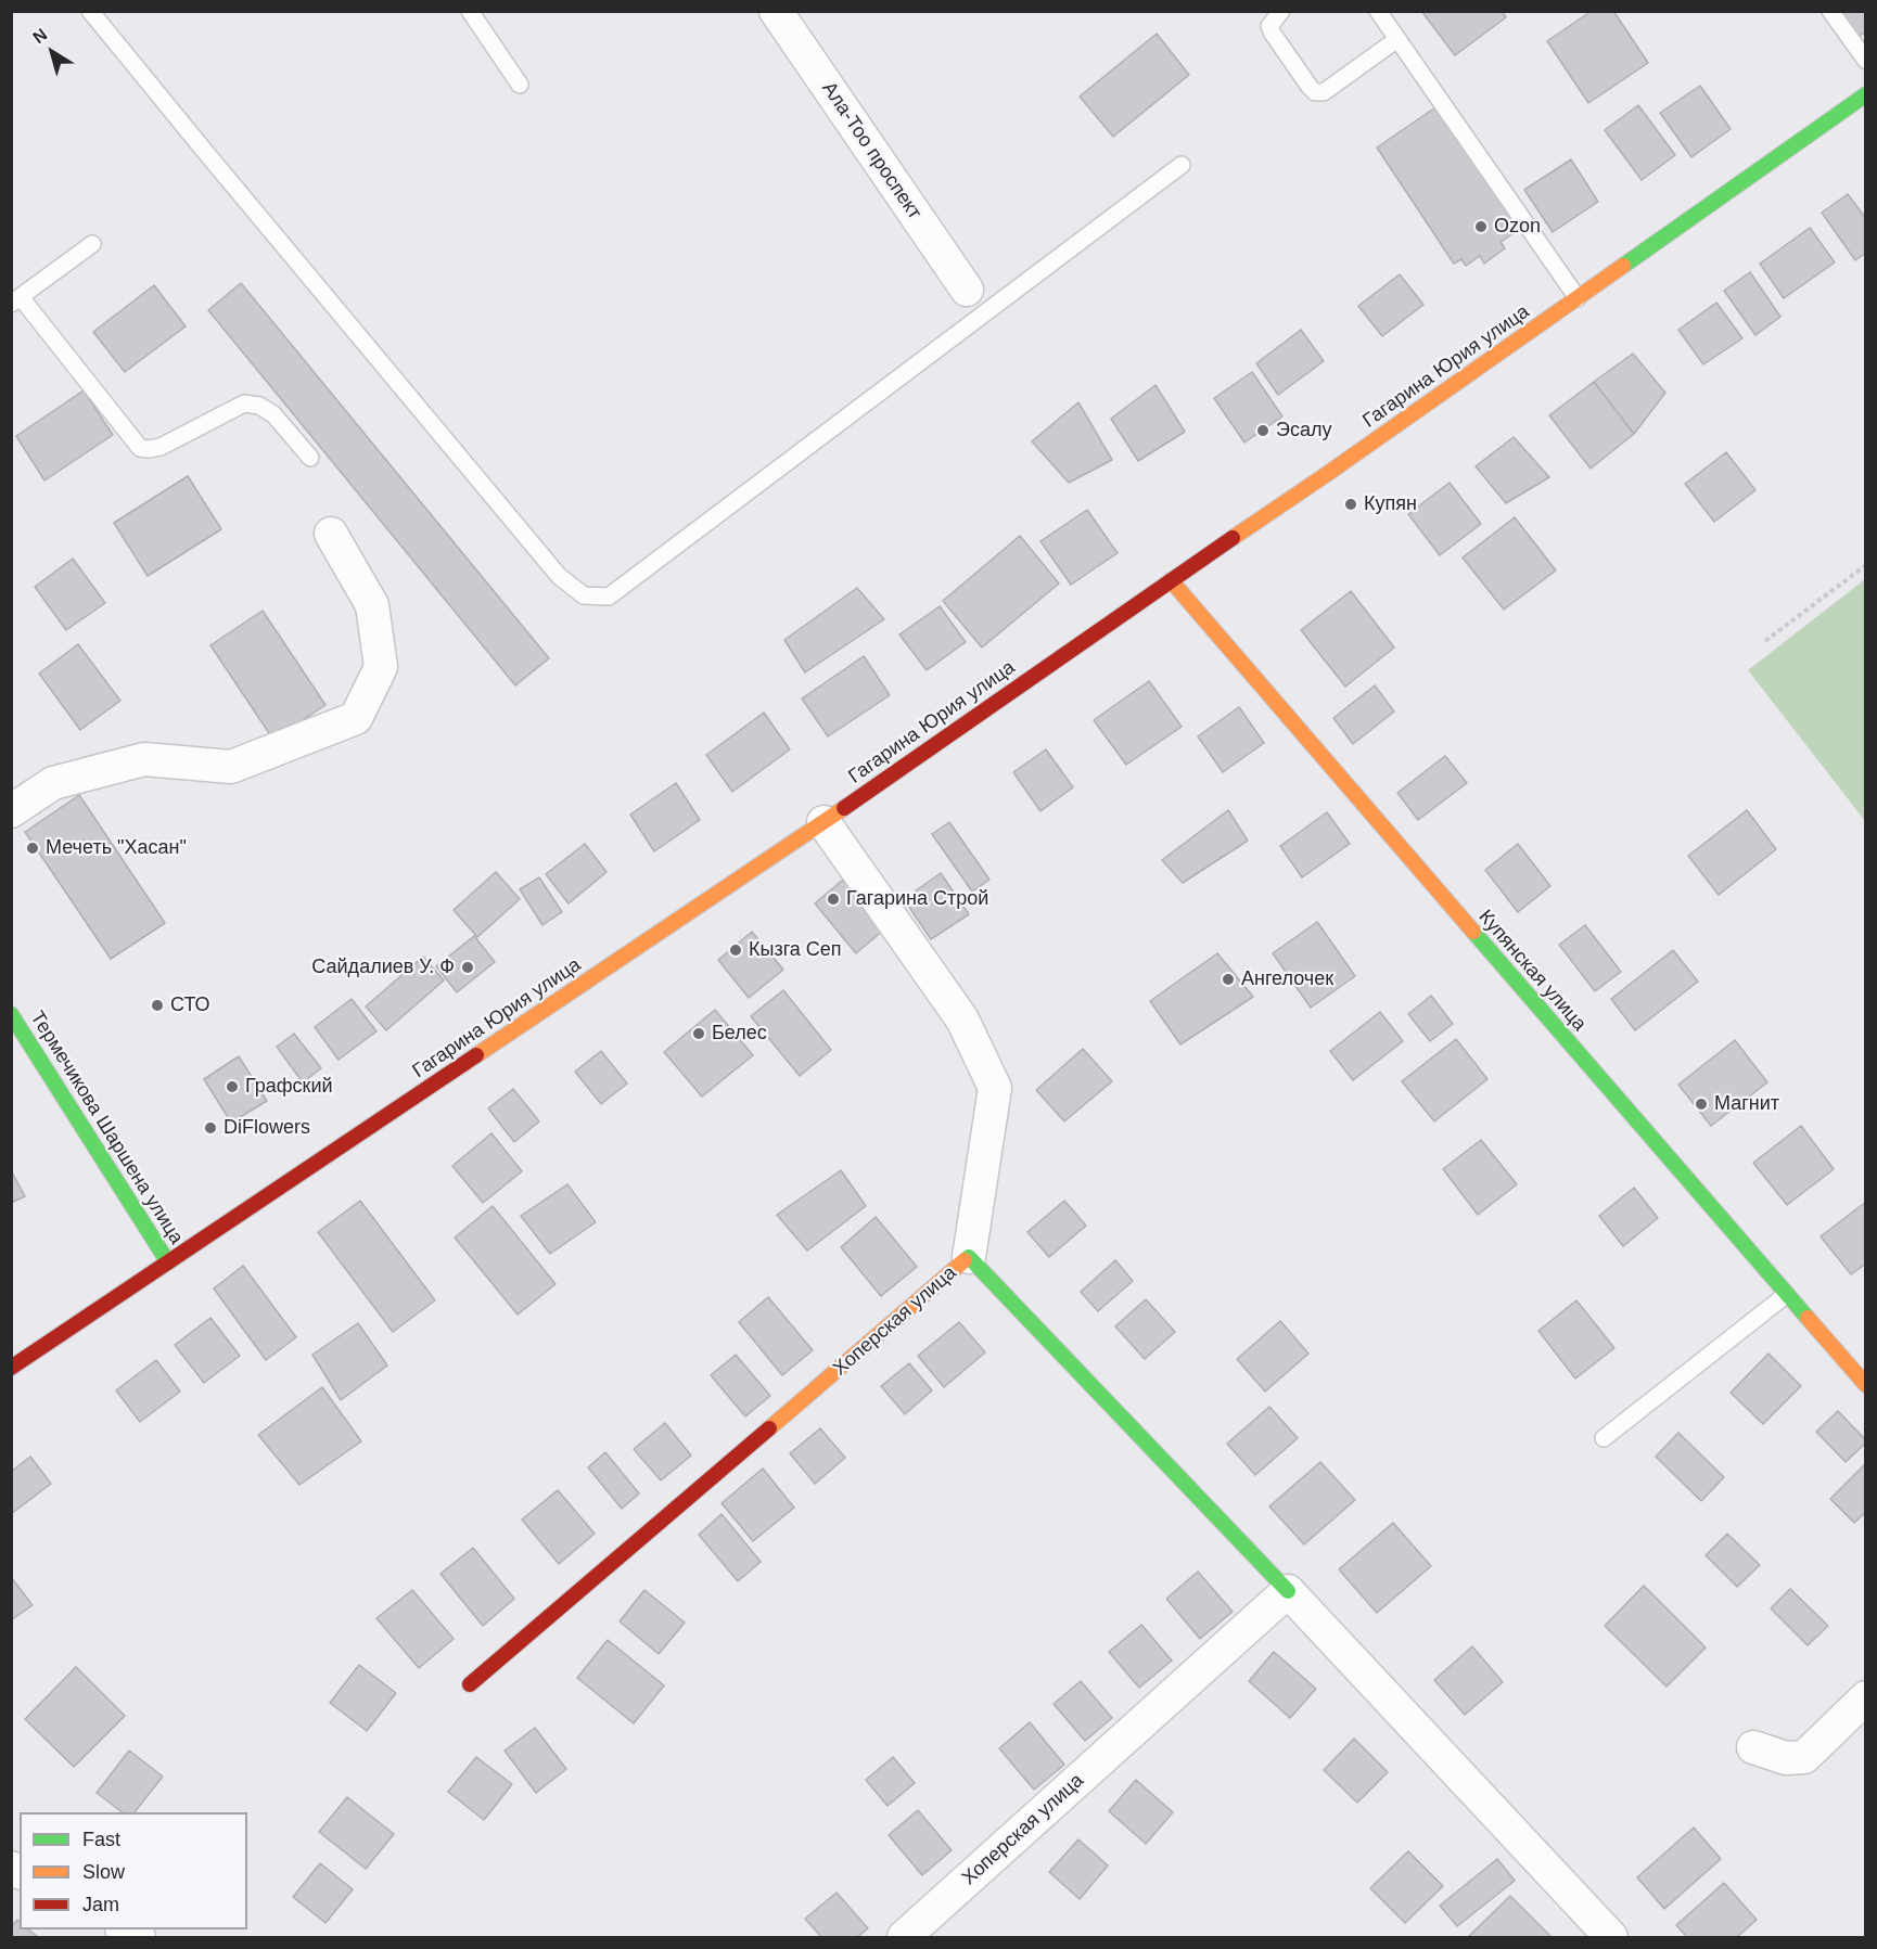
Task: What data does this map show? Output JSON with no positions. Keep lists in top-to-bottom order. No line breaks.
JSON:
{"streets":{"street":["Ала-Тоо проспект","Гагарина Юрия улица","Купянская улица","Термечикова Шаршена улица","Хоперская улица"]},"crossings":[["Гагарина Юрия улица","Купянская улица"],["Гагарина Юрия улица","Термечикова Шаршена улица"]],"places":["Ozon","Эсалу","Купян","Мечеть \"Хасан\"","Гагарина Строй","Кызга Сеп","Сайдалиев У. Ф","Ангелочек","СТО","Белес","Графский","Магнит","DiFlowers"],"legend":["Fast","Slow","Jam"],"north":"top left"}
